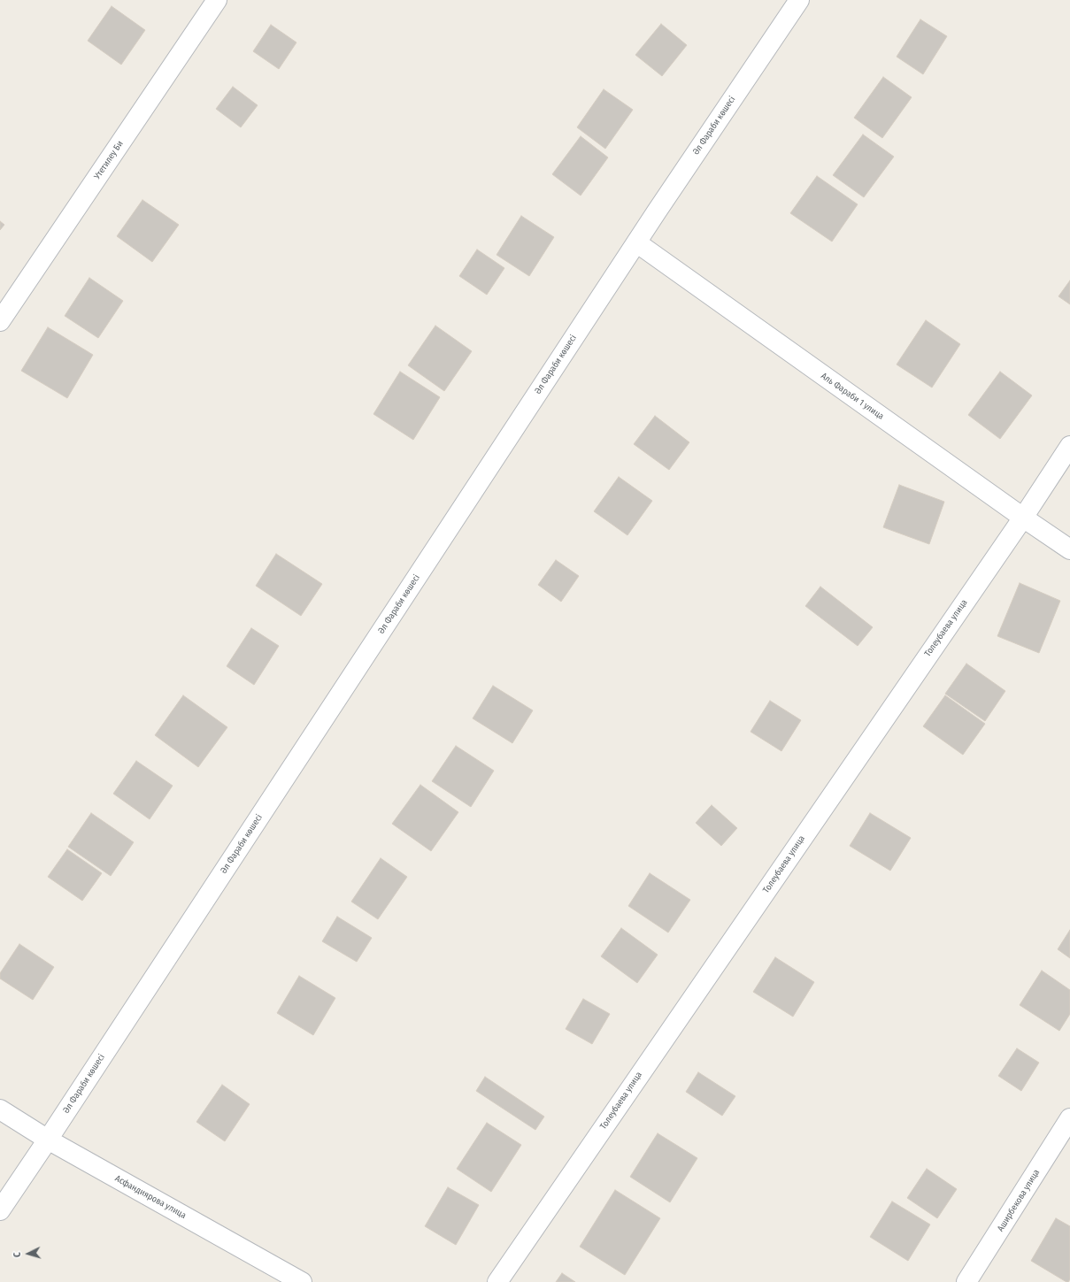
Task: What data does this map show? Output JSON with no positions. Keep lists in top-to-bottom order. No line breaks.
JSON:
{"streets":{"street":["Әл Фараби көшесі","Утетилеу Би","Аль Фараби 1 улица","Толеубаева улица","Асфандиярова улица","Аширбекова улица"]},"crossings":[["Әл Фараби көшесі","Аль Фараби 1 улица"],["Әл Фараби көшесі","Асфандиярова улица"],["Аль Фараби 1 улица","Толеубаева улица"]],"north":"left"}
